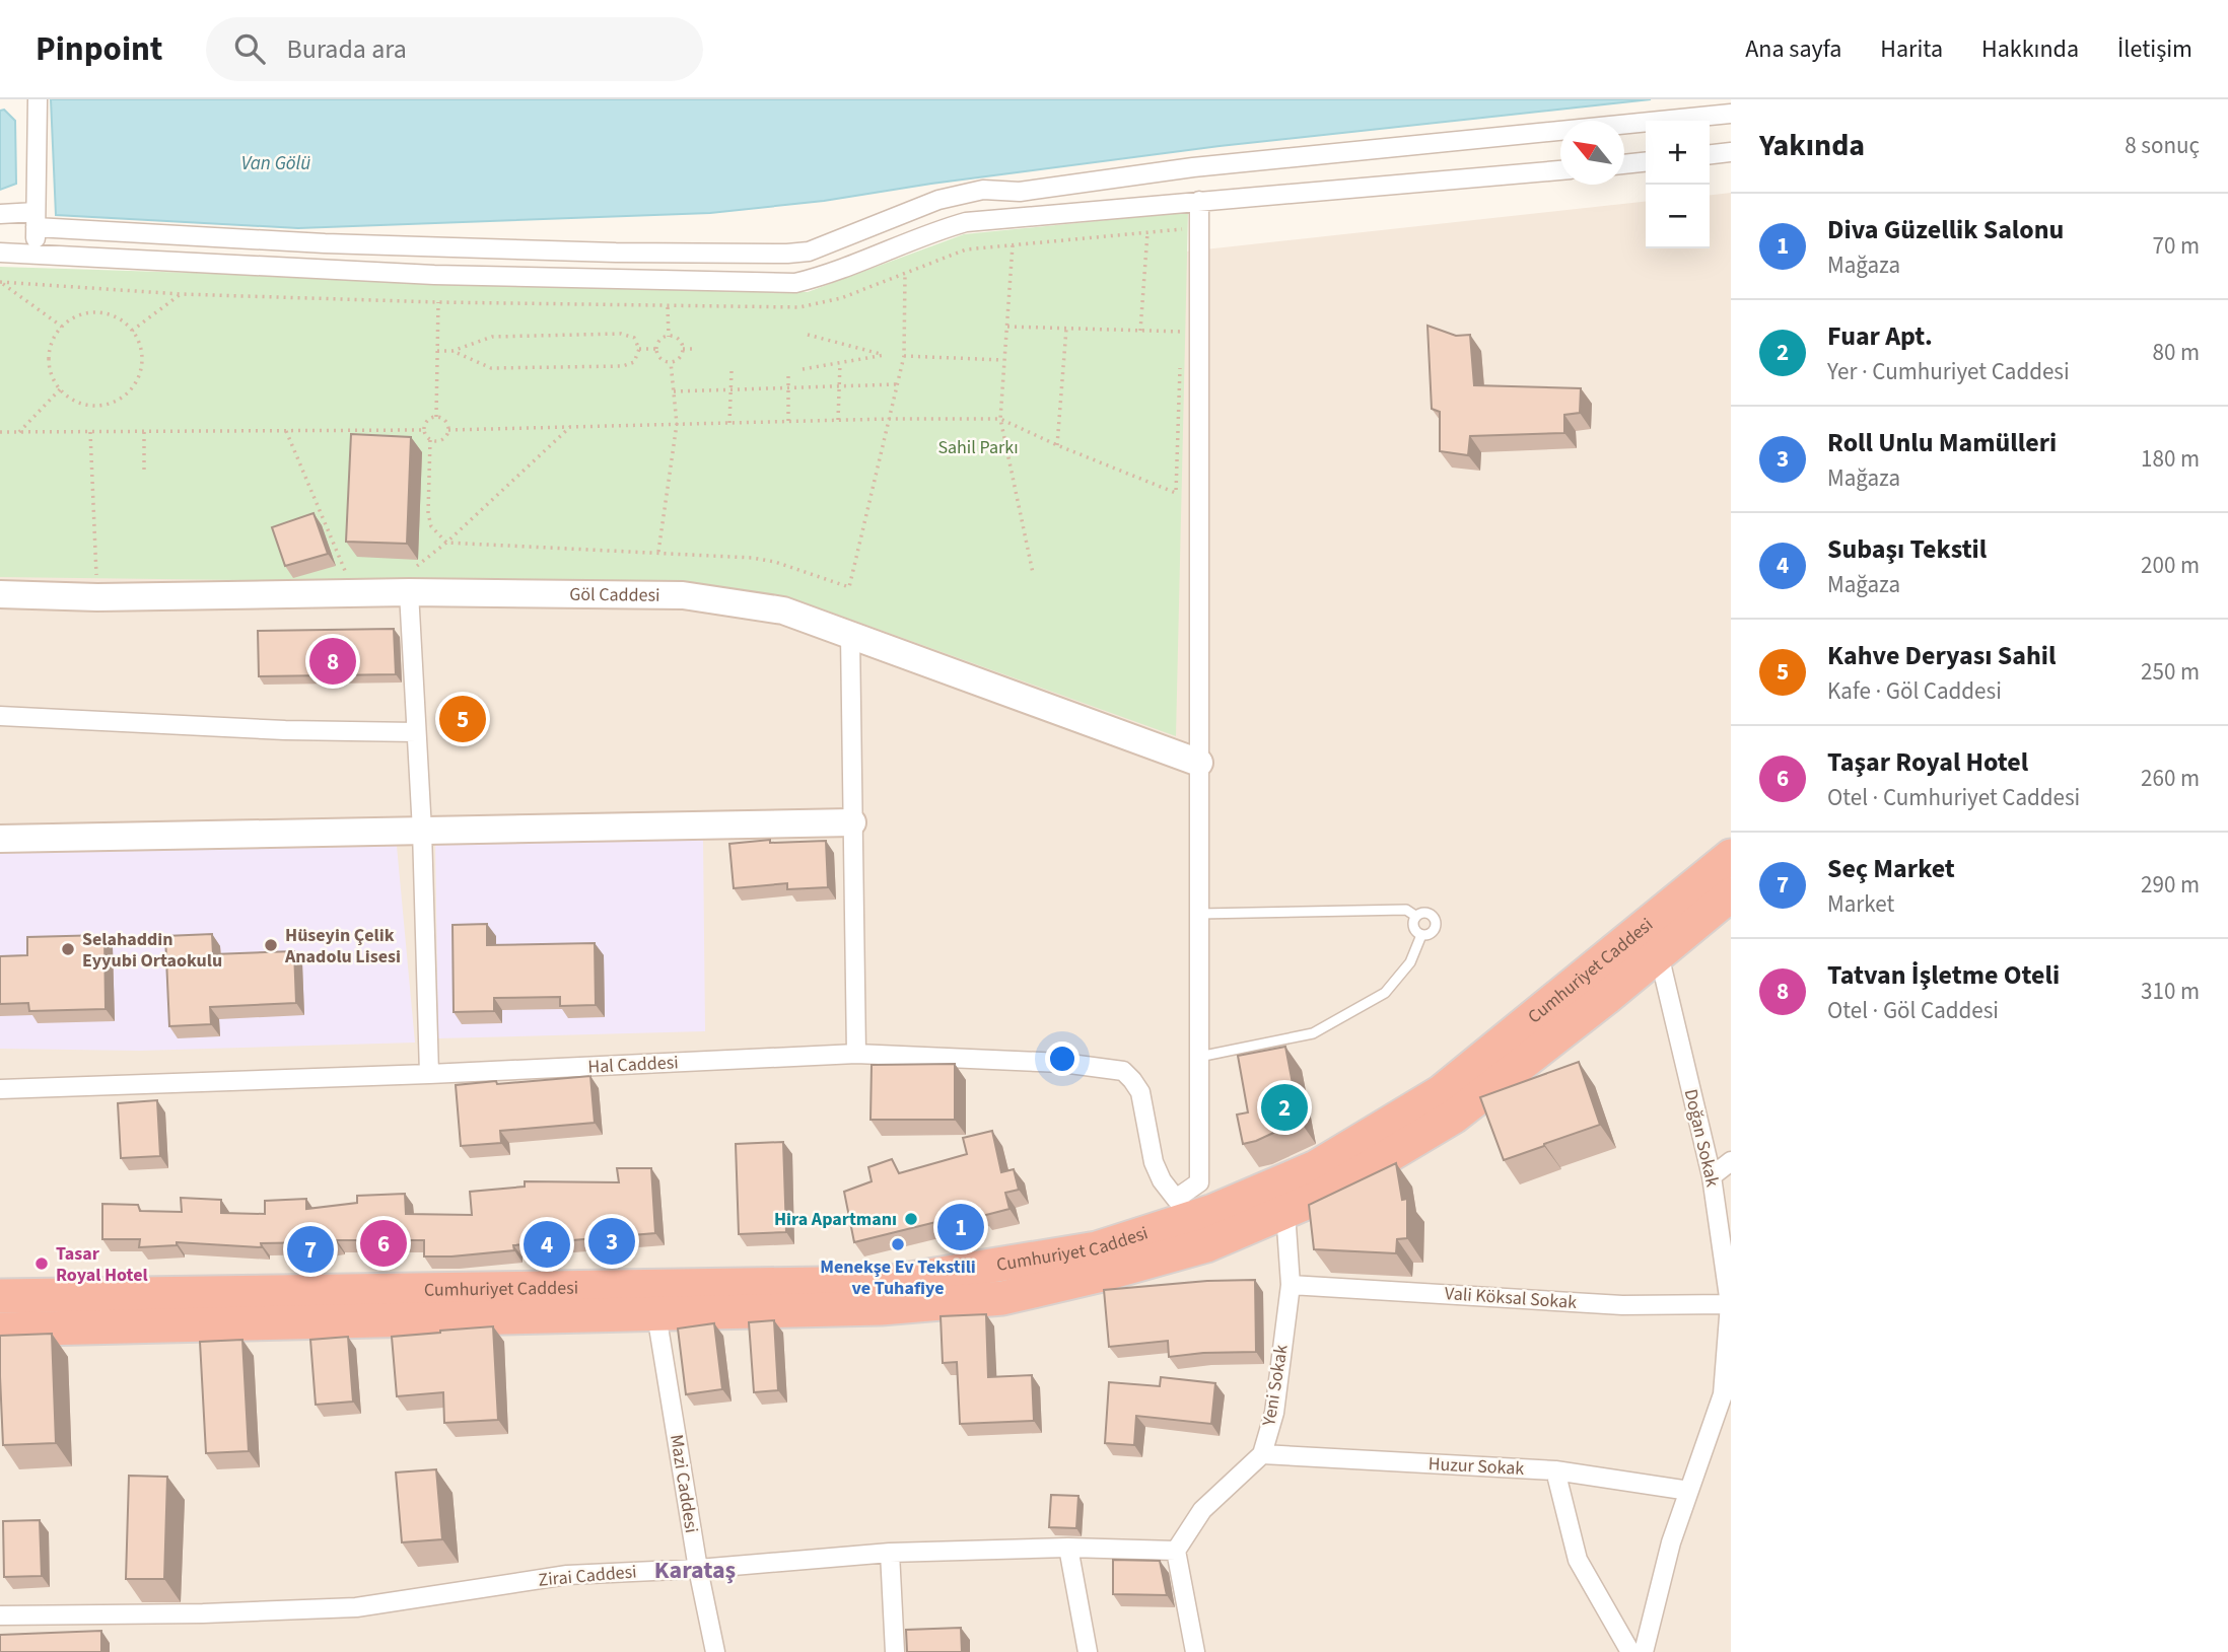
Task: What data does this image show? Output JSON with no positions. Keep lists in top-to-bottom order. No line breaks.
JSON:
{"streets":{"highway":["Cumhuriyet Caddesi"],"street":["Göl Caddesi","Hal Caddesi","Doğan Sokak","Vali Köksal Sokak","Yeni Sokak","Huzur Sokak","Mazi Caddesi","Zirai Caddesi"]},"crossings":[["Cumhuriyet Caddesi","Hal Caddesi"],["Cumhuriyet Caddesi","Doğan Sokak"],["Cumhuriyet Caddesi","Yeni Sokak"],["Cumhuriyet Caddesi","Mazi Caddesi"],["Doğan Sokak","Vali Köksal Sokak"],["Doğan Sokak","Huzur Sokak"],["Vali Köksal Sokak","Yeni Sokak"],["Yeni Sokak","Huzur Sokak"],["Mazi Caddesi","Zirai Caddesi"]],"districts":["Karataş"],"water":["Van Gölü"],"parks":["Sahil Parkı"],"places":["Hüseyin Çelik Anadolu Lisesi","Selahaddin Eyyubi Ortaokulu","Hira Apartmanı","Menekşe Ev Tekstili ve Tuhafiye","Tasar Royal Hotel"],"north":"top left","page":{"header":"Pinpoint","search":"Burada ara","nav":["Ana sayfa","Harita","Hakkında","İletişim"],"heading":["Yakında","8 sonuç"],"map_buttons":["+","−"],"list":[{"mark":"1","name":"Diva Güzellik Salonu","note":"Mağaza","value":"70 m"},{"mark":"2","name":"Fuar Apt.","note":"Yer · Cumhuriyet Caddesi","value":"80 m"},{"mark":"3","name":"Roll Unlu Mamülleri","note":"Mağaza","value":"180 m"},{"mark":"4","name":"Subaşı Tekstil","note":"Mağaza","value":"200 m"},{"mark":"5","name":"Kahve Deryası Sahil","note":"Kafe · Göl Caddesi","value":"250 m"},{"mark":"6","name":"Taşar Royal Hotel","note":"Otel · Cumhuriyet Caddesi","value":"260 m"},{"mark":"7","name":"Seç Market","note":"Market","value":"290 m"},{"mark":"8","name":"Tatvan İşletme Oteli","note":"Otel · Göl Caddesi","value":"310 m"}],"pins":["8","5","2","1","3","6","4","7"]}}
